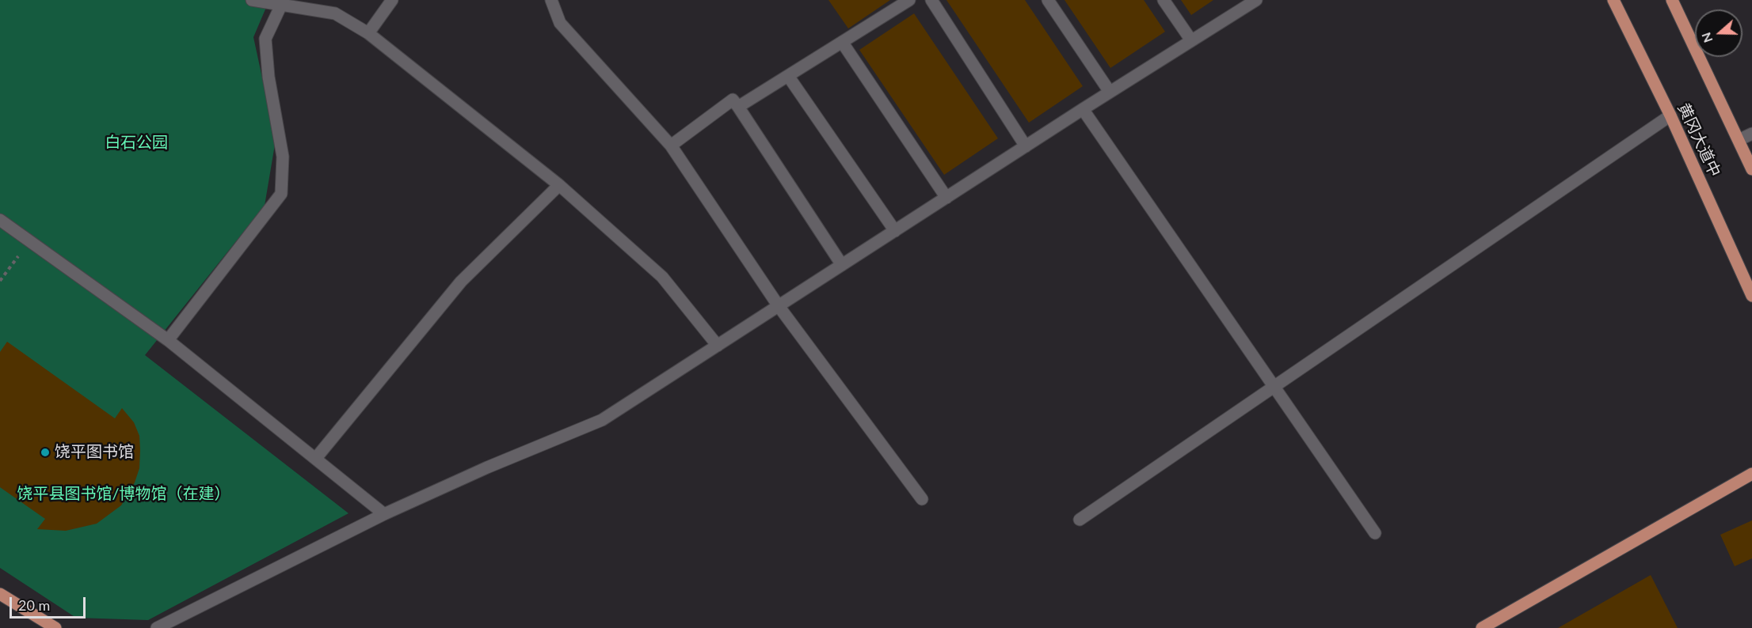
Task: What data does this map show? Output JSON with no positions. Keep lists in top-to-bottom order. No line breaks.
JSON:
{"streets":{"main road":["黄冈大道中"]},"parks":["白石公园","饶平县图书馆/博物馆（在建）"],"places":["饶平图书馆"],"scale_bar":"20 m","north":"left"}
